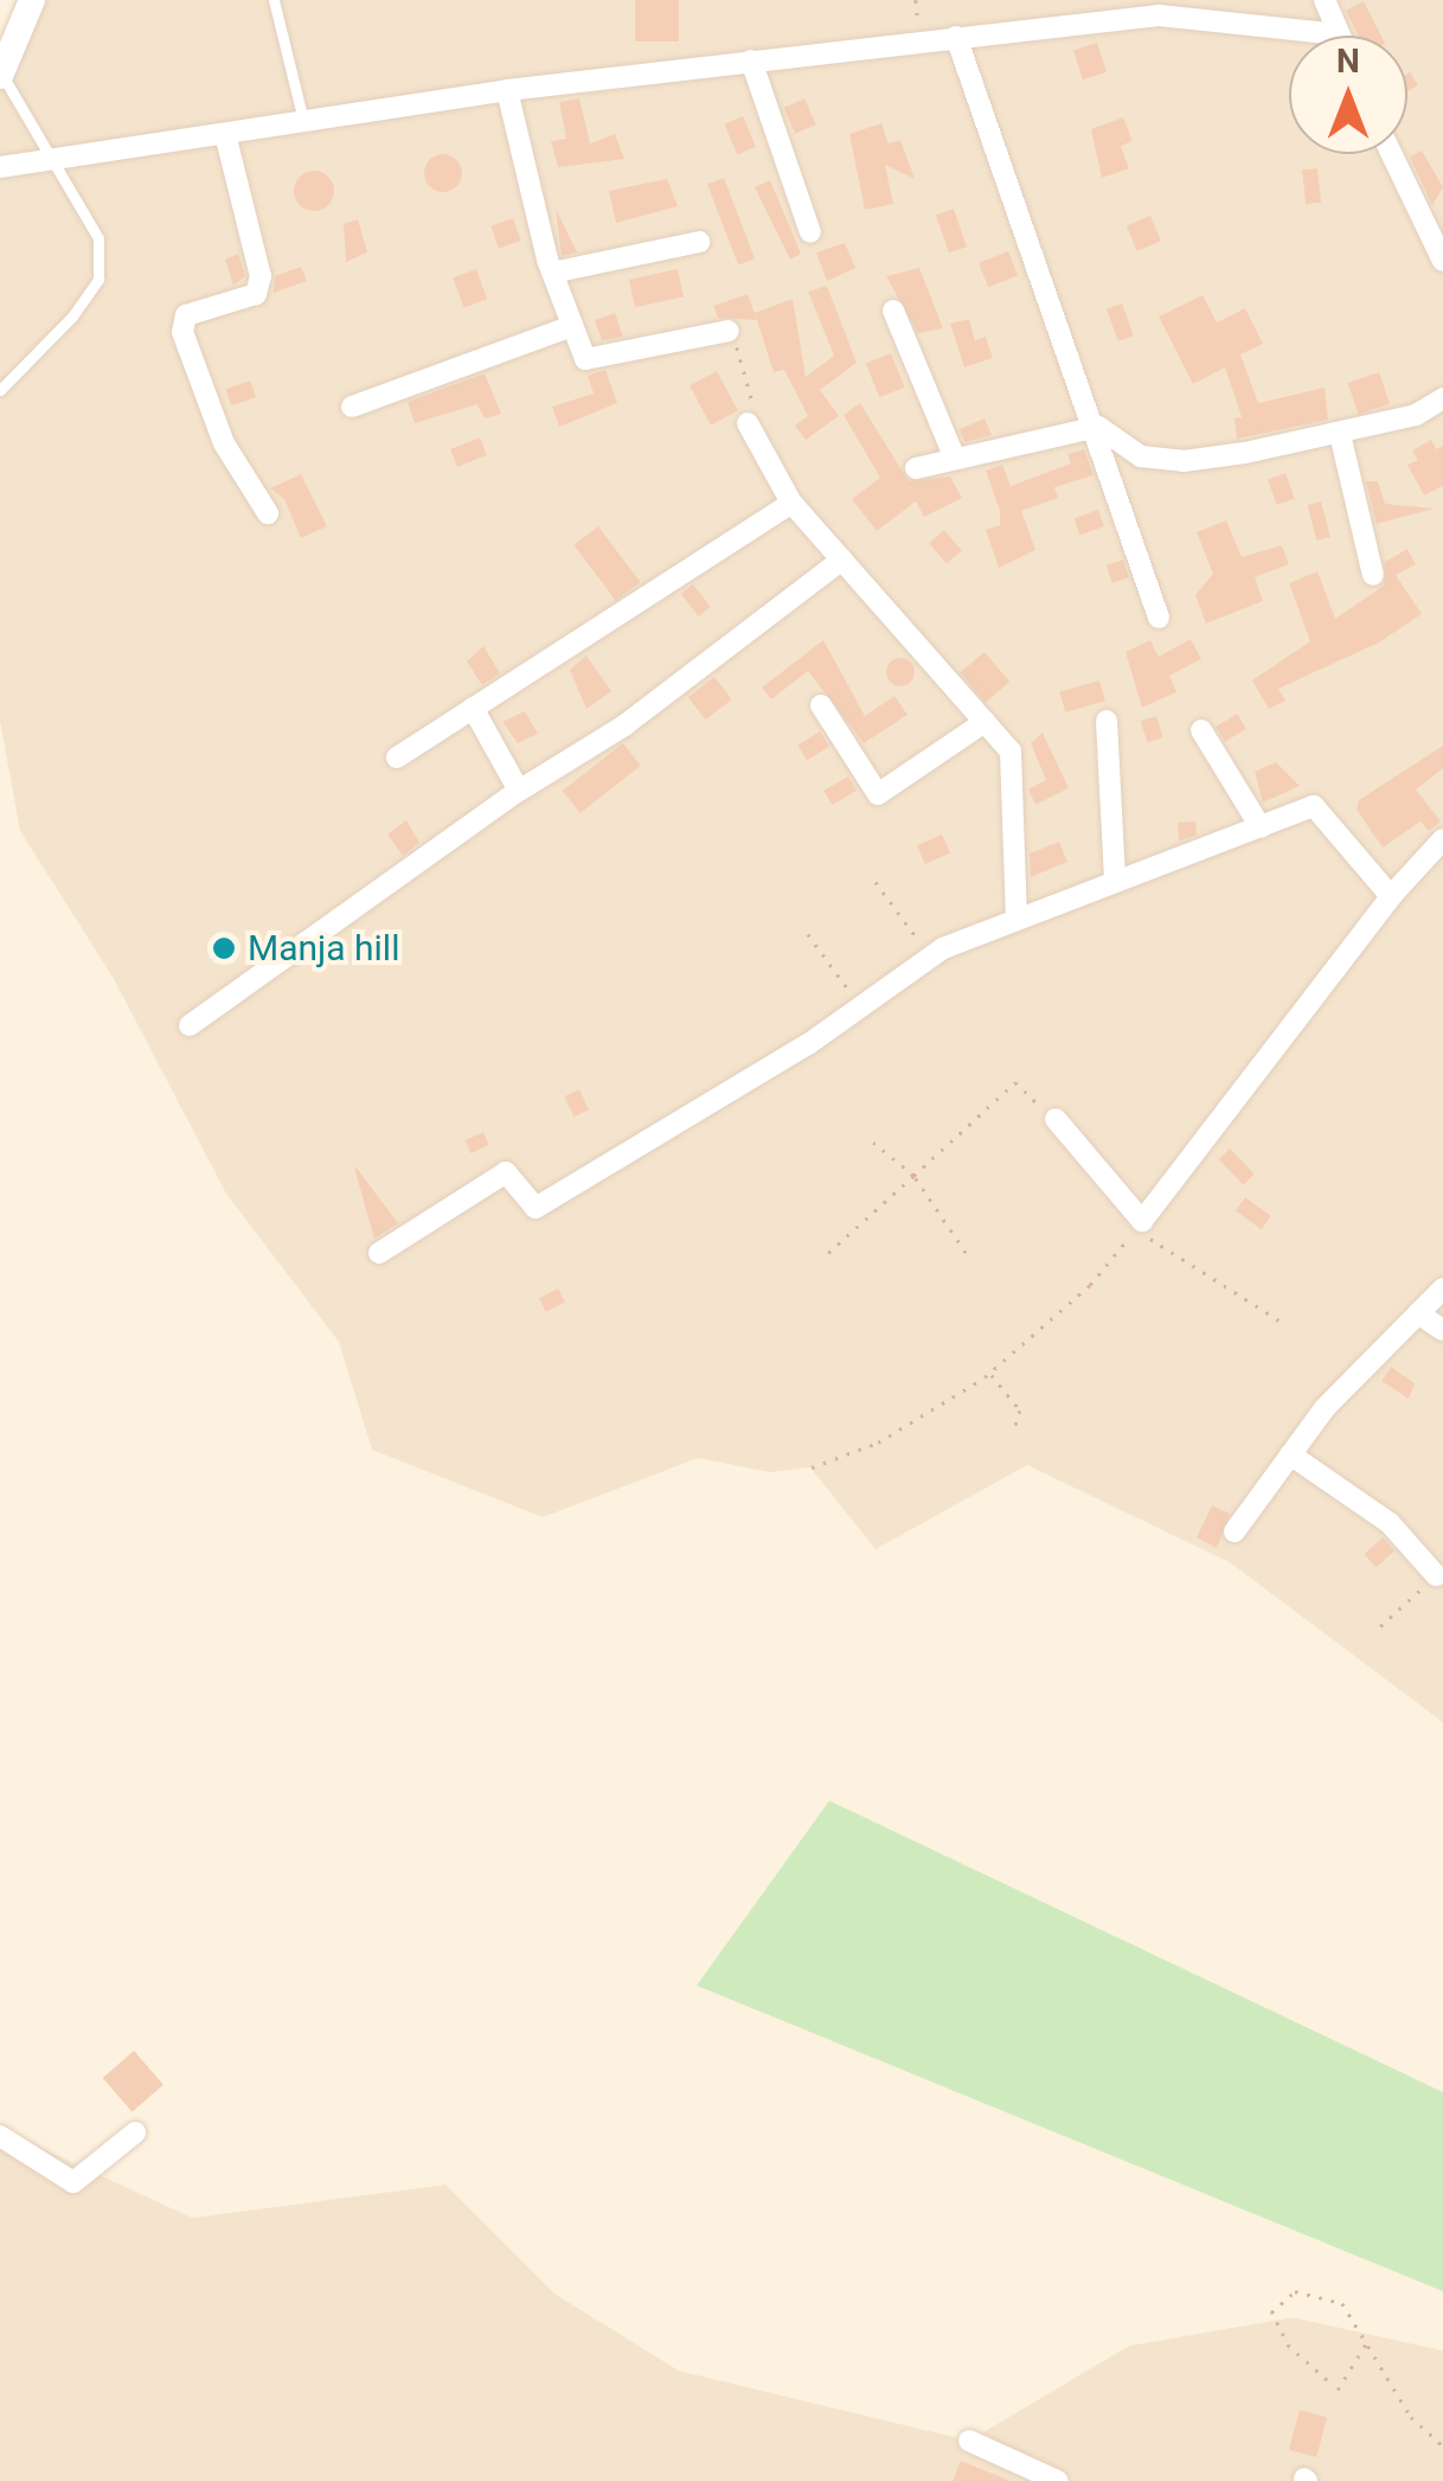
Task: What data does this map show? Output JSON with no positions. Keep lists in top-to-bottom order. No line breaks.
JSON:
{"places":["Manja hill"],"north":"top"}
